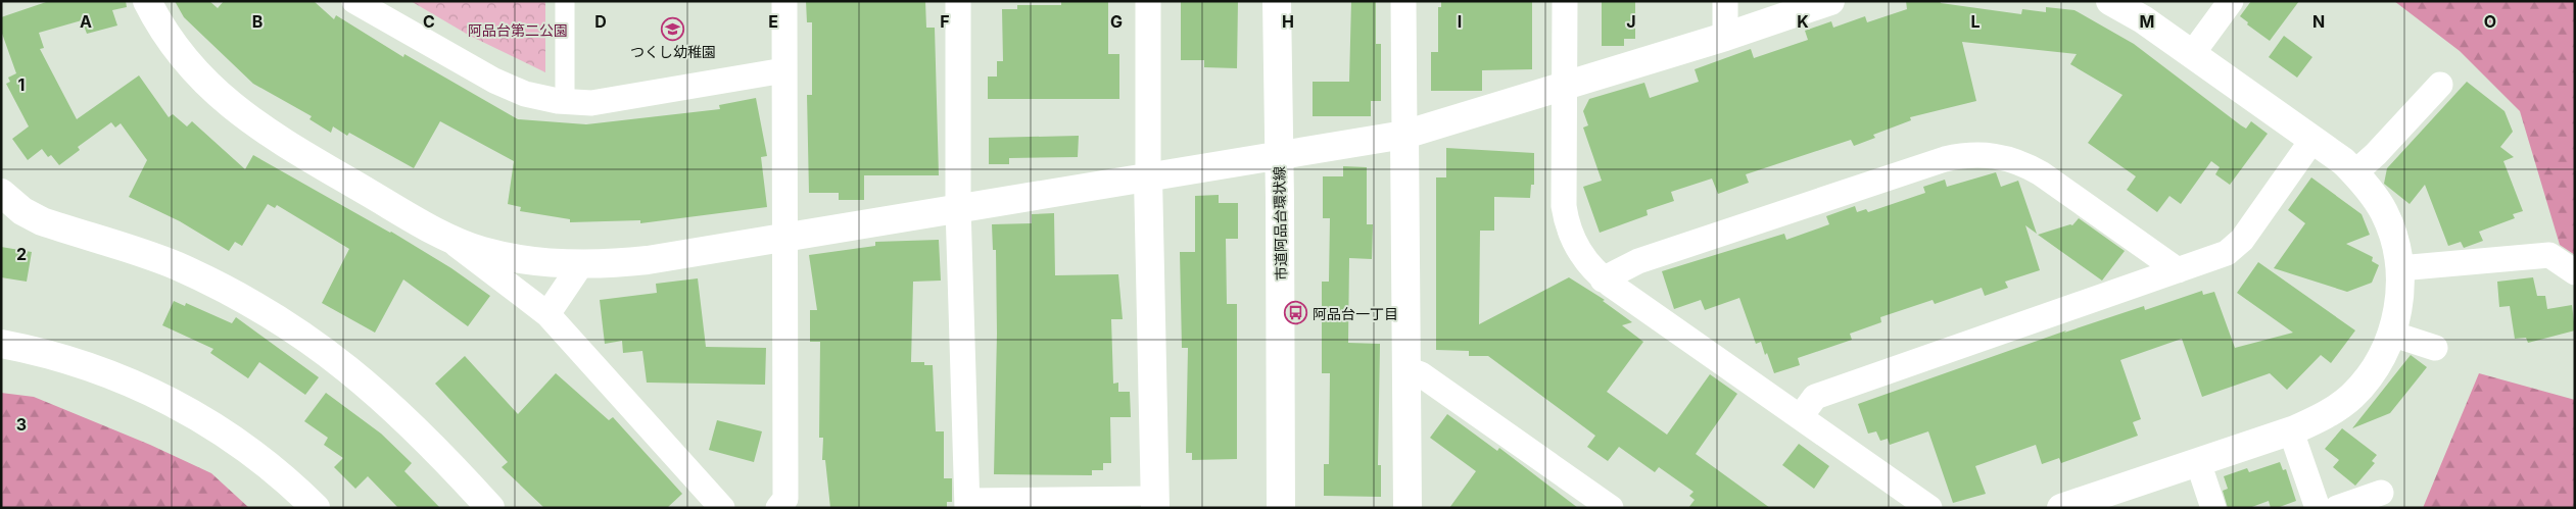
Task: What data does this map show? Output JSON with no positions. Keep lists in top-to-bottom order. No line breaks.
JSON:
{"streets":{"street":["市道阿品台環状線"]},"parks":["阿品台第二公園"],"places":{"school or university":["つくし幼稚園"],"bus stop":["阿品台一丁目"]},"grid":{"columns":["A","B","C","D","E","F","G","H","I","J","K","L","M","N","O"],"rows":["1","2","3"]}}
